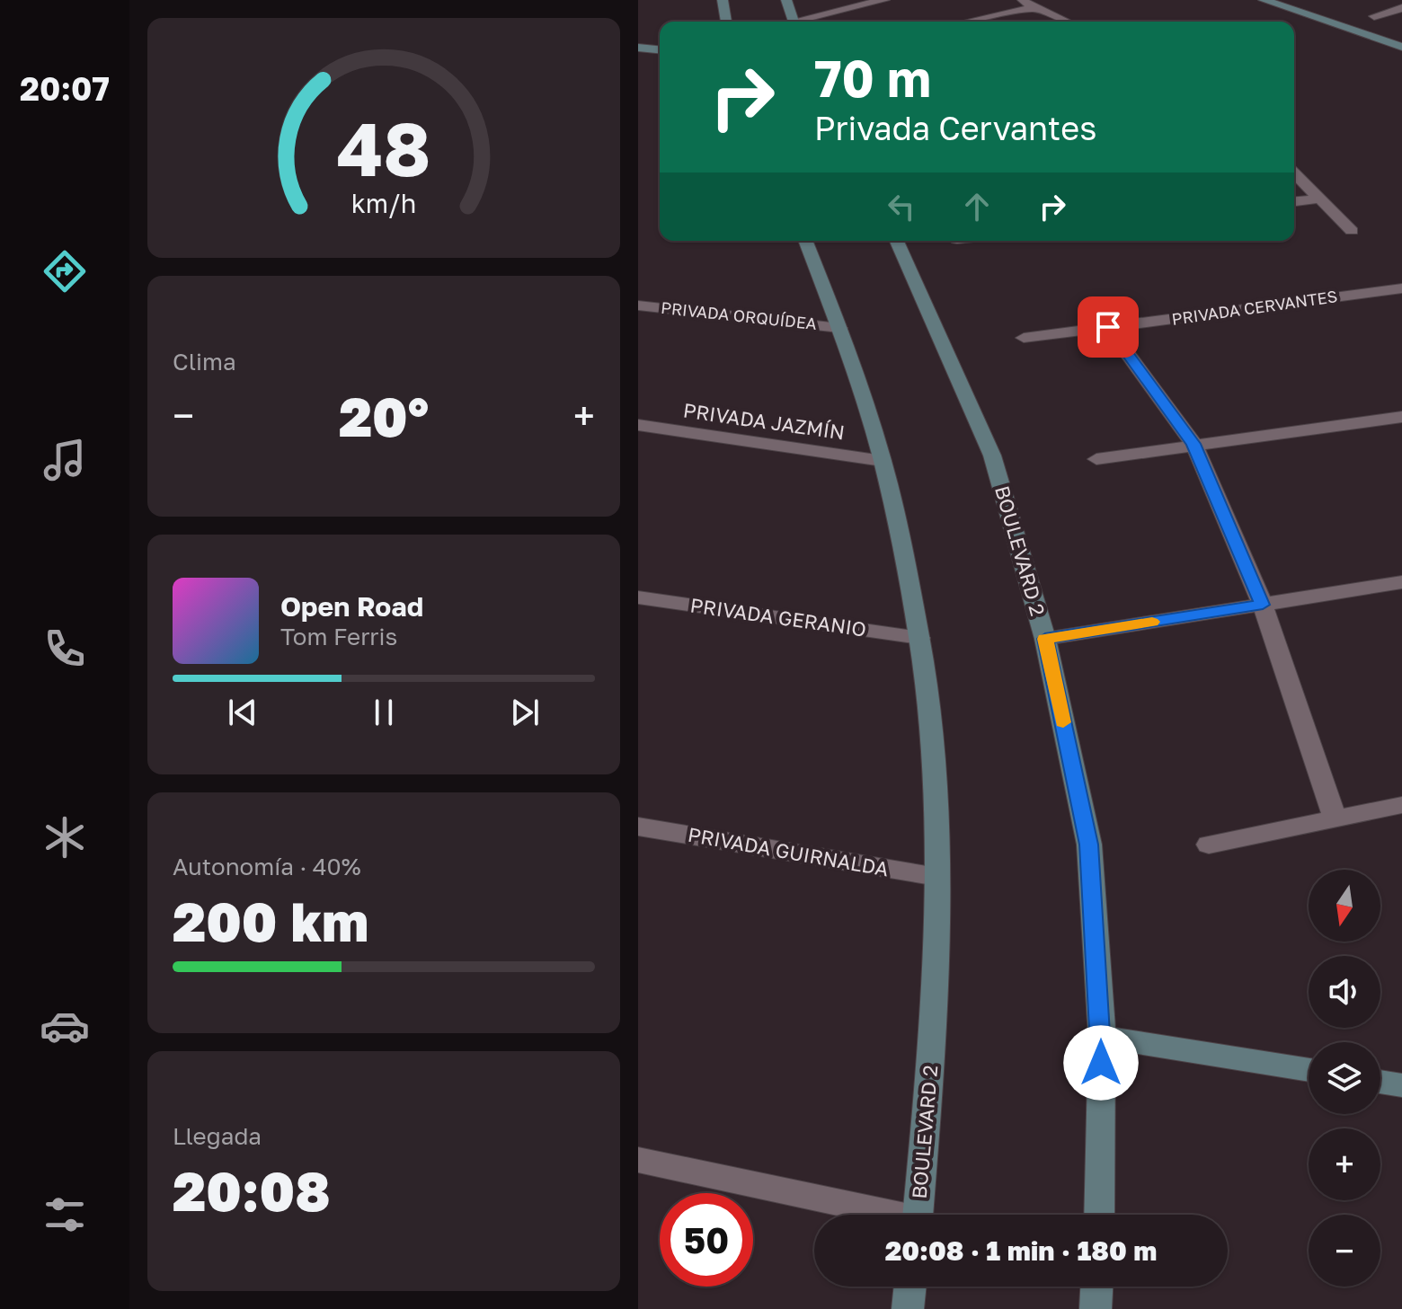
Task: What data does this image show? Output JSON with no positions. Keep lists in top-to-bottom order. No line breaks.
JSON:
{"streets":{"main road":["BOULEVARD 2"],"street":["PRIVADA CERVANTES","PRIVADA ORQUÍDEA","PRIVADA JAZMÍN","PRIVADA GERANIO","PRIVADA GUIRNALDA"]},"crossings":[["PRIVADA ORQUÍDEA","BOULEVARD 2"],["PRIVADA JAZMÍN","BOULEVARD 2"],["BOULEVARD 2","PRIVADA GERANIO"],["BOULEVARD 2","PRIVADA GUIRNALDA"]],"north":"bottom","page":{"tabs":"20:07","turn":["70 m","Privada Cervantes"],"tile":["Clima",["Autonomía · 40%","200 km"],["Llegada","20:08"]],"heat":["−","20°","+"],"song":["Open Road","Tom Ferris"],"map_buttons":["+","−"],"limit":"50","trip":"20:08 · 1 min · 180 m","gauge":["48","km/h"]}}
